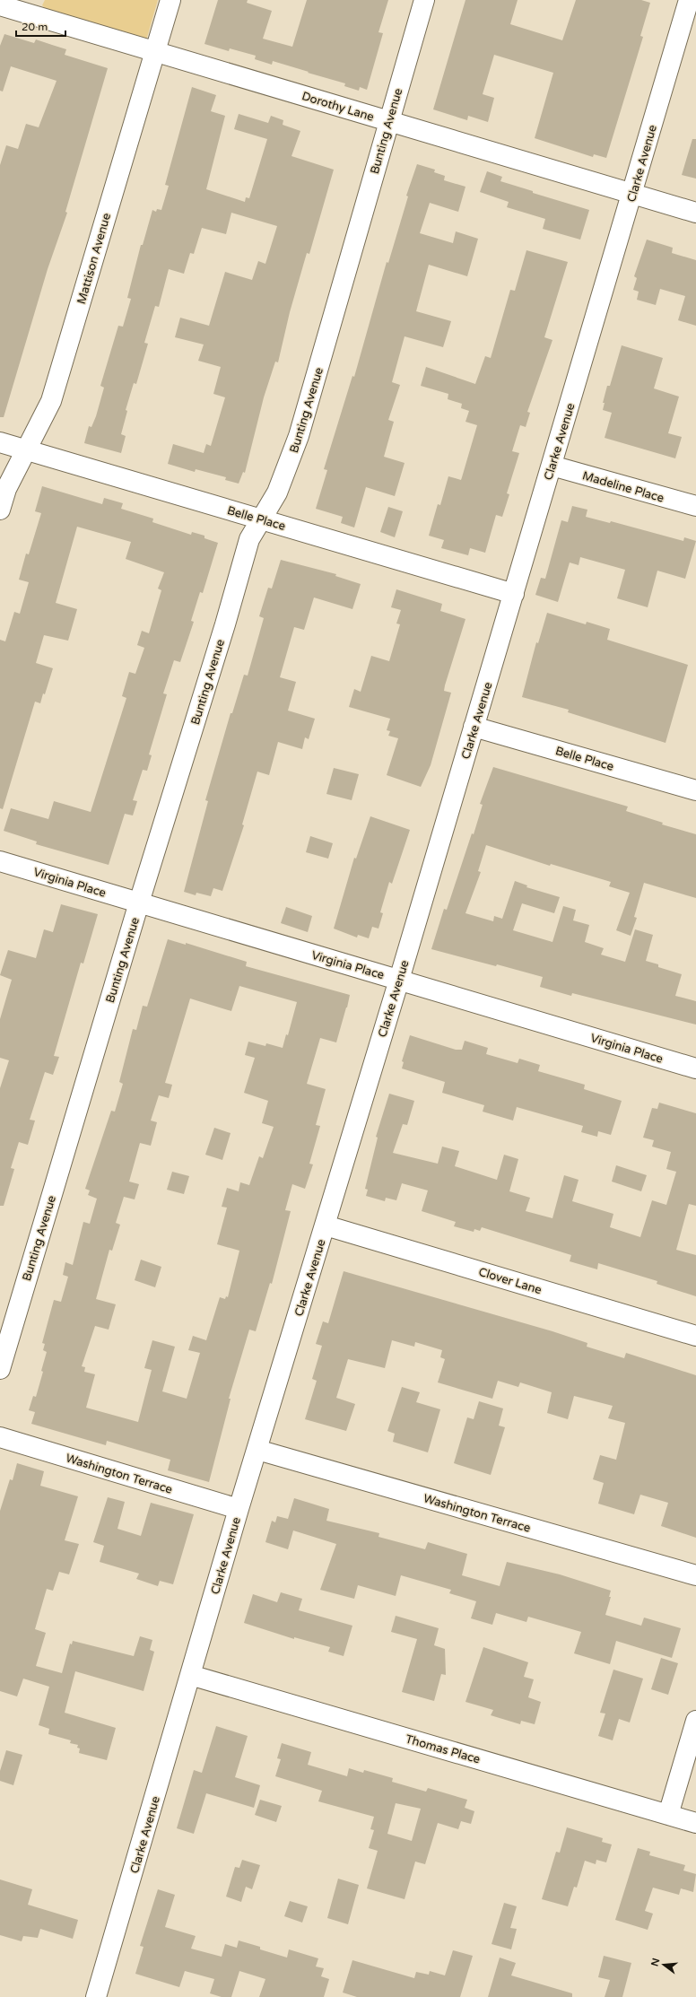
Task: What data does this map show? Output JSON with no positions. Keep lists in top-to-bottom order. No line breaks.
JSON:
{"streets":{"street":["Dorothy Lane","Bunting Avenue","Clarke Avenue","Mattison Avenue","Madeline Place","Belle Place","Virginia Place","Clover Lane","Washington Terrace","Thomas Place"]},"crossings":[["Dorothy Lane","Bunting Avenue"],["Dorothy Lane","Clarke Avenue"],["Dorothy Lane","Mattison Avenue"],["Bunting Avenue","Belle Place"],["Bunting Avenue","Virginia Place"],["Clarke Avenue","Madeline Place"],["Clarke Avenue","Belle Place"],["Clarke Avenue","Virginia Place"],["Clarke Avenue","Clover Lane"],["Clarke Avenue","Washington Terrace"],["Clarke Avenue","Thomas Place"],["Mattison Avenue","Belle Place"]],"scale_bar":"20 m","north":"left"}
